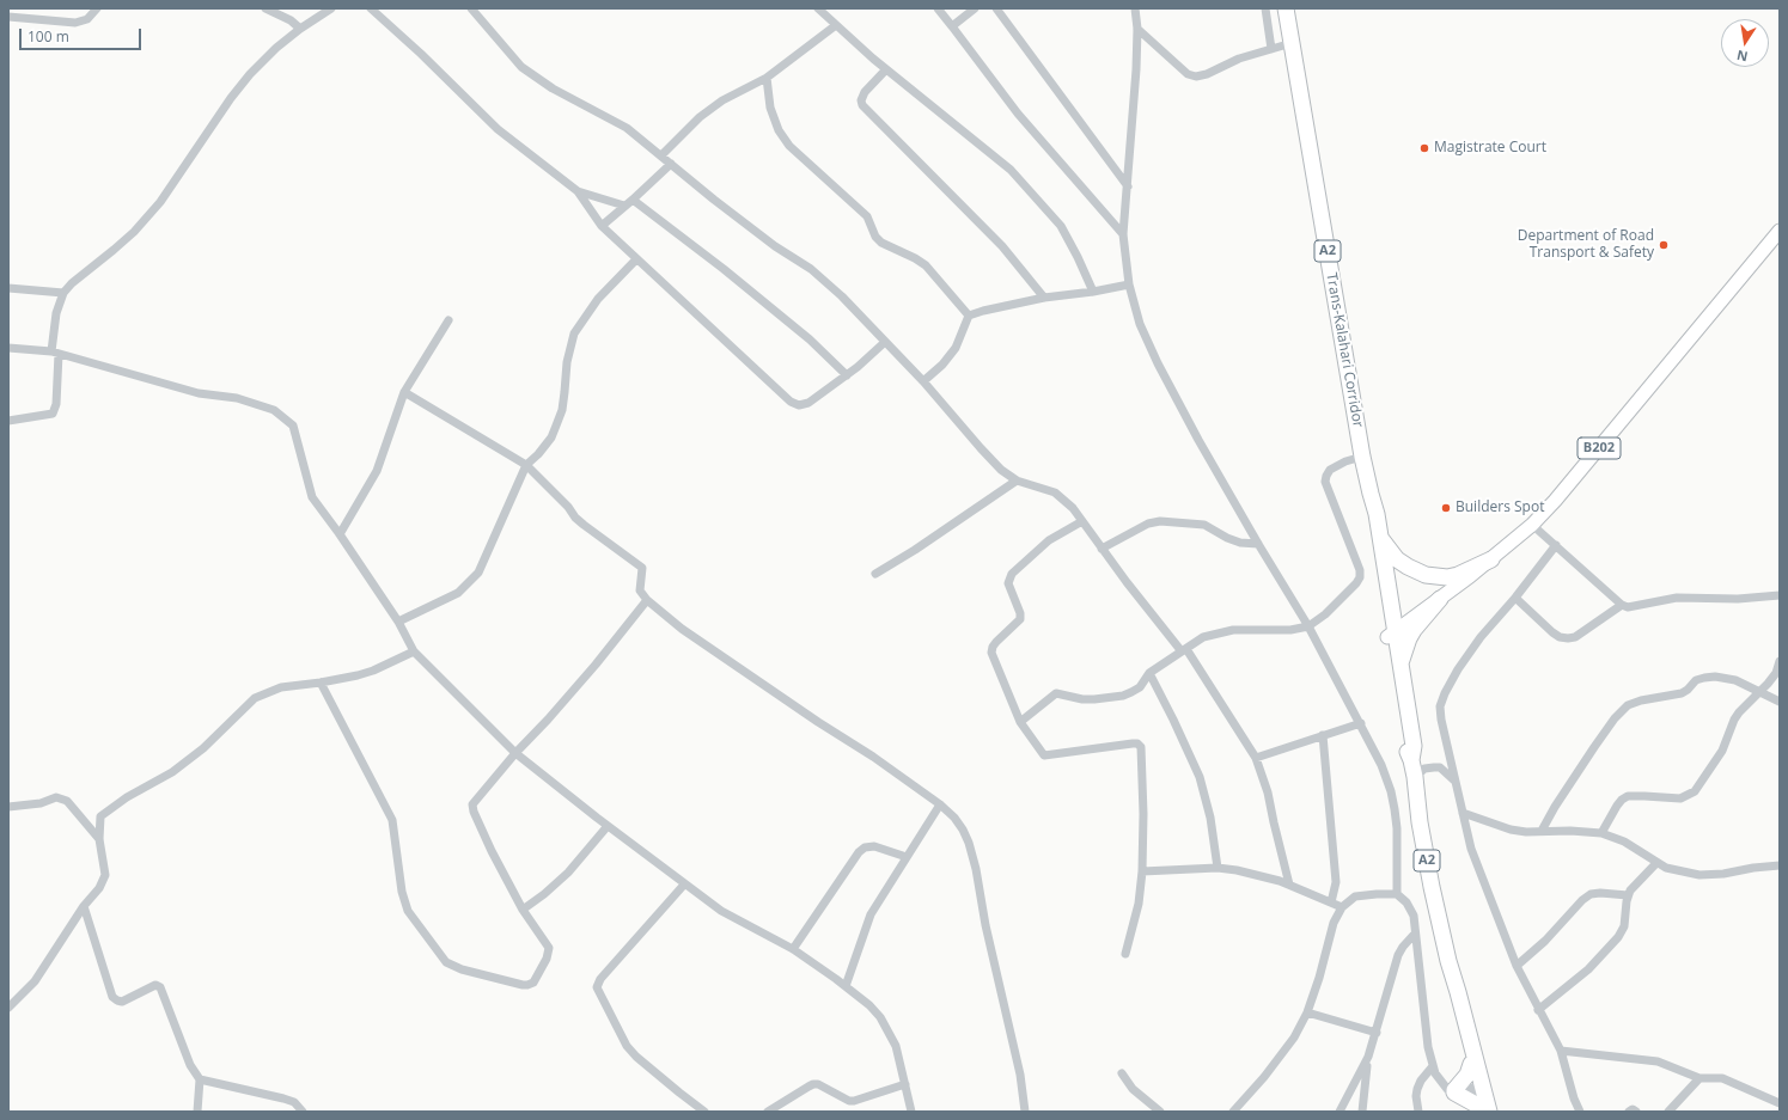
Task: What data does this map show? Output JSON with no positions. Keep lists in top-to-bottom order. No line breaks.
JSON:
{"streets":{"highway":["A2","Trans-Kalahari Corridor"],"main road":["B202"]},"crossings":[["A2","Trans-Kalahari Corridor"],["Trans-Kalahari Corridor","B202"]],"places":["Magistrate Court","Department of Road Transport & Safety","Builders Spot"],"scale_bar":"100 m","north":"bottom"}
